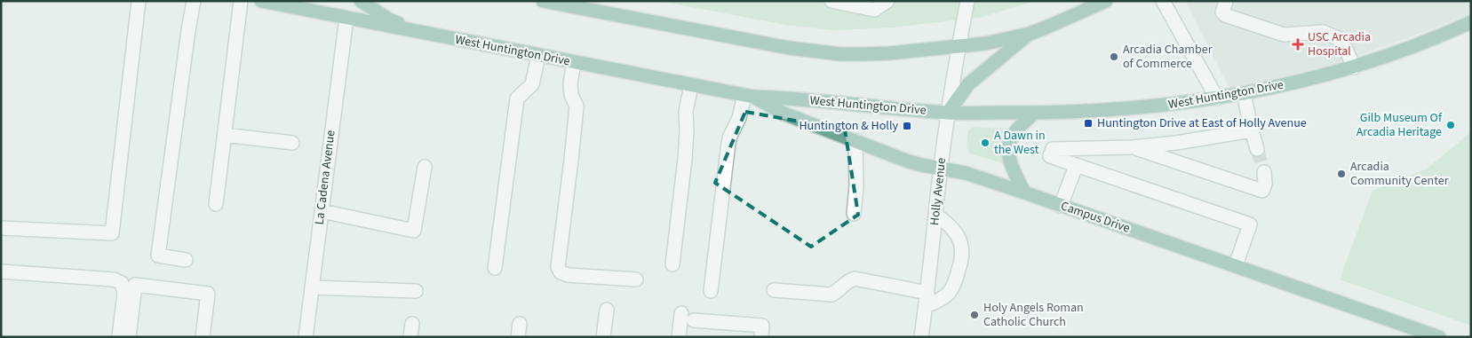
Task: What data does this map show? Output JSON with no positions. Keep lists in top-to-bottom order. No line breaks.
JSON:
{"streets":{"main road":["West Huntington Drive","Campus Drive"],"street":["La Cadena Avenue","Holly Avenue"]},"crossings":[["West Huntington Drive","La Cadena Avenue"],["West Huntington Drive","Holly Avenue"],["West Huntington Drive","Campus Drive"],["Holly Avenue","Campus Drive"]],"places":{"health":["USC Arcadia Hospital"],"other":["Arcadia Chamber of Commerce","Gilb Museum Of Arcadia Heritage","A Dawn in the West","Arcadia Community Center","Holy Angels Roman Catholic Church"],"transit":["Huntington Drive at East of Holly Avenue","Huntington & Holly"]}}
